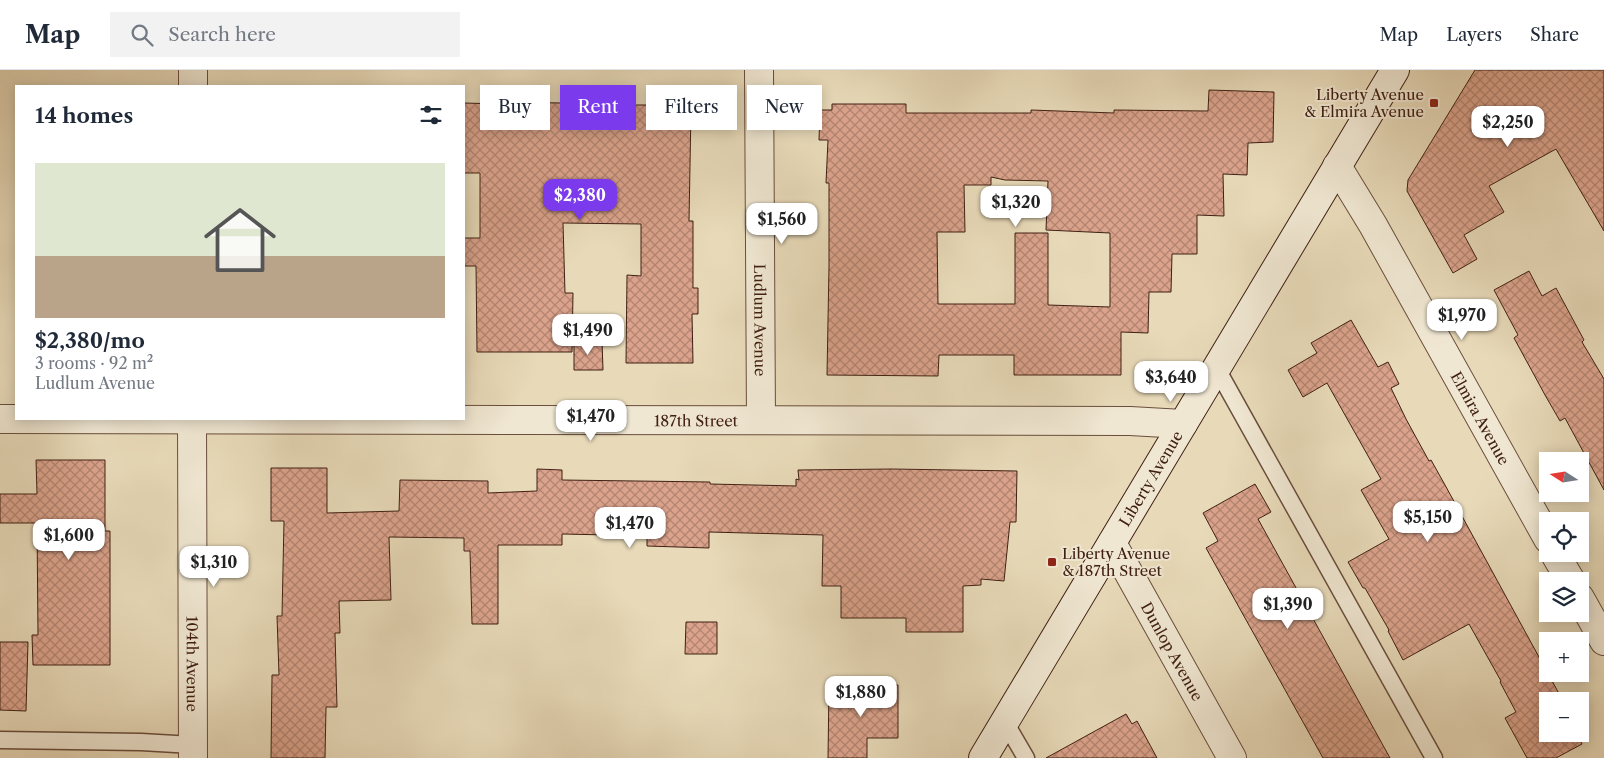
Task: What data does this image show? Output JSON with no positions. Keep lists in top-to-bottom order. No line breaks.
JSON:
{"streets":{"street":["Ludlum Avenue","Elmira Avenue","187th Street","Liberty Avenue","Dunlop Avenue","104th Avenue"]},"crossings":[["Ludlum Avenue","187th Street"],["Elmira Avenue","Liberty Avenue"],["187th Street","Liberty Avenue"],["187th Street","104th Avenue"],["Liberty Avenue","Dunlop Avenue"]],"places":{"transit":["Liberty Avenue & Elmira Avenue","Liberty Avenue & 187th Street"]},"north":"left","page":{"header":"Map","search":"Search here","nav":["Map","Layers","Share"],"chip":["Buy","Rent","Filters","New"],"heading":"14 homes","price":["$2,250","$2,380","$1,320","$1,560","$1,970","$1,490","$3,640","$1,470","$5,150","$1,470","$1,600","$1,310","$1,390","$1,880"],"list":[{"name":"$2,380/mo","note":"3 rooms · 92 m² · Ludlum Avenue"}],"map_buttons":["+","−"]}}
